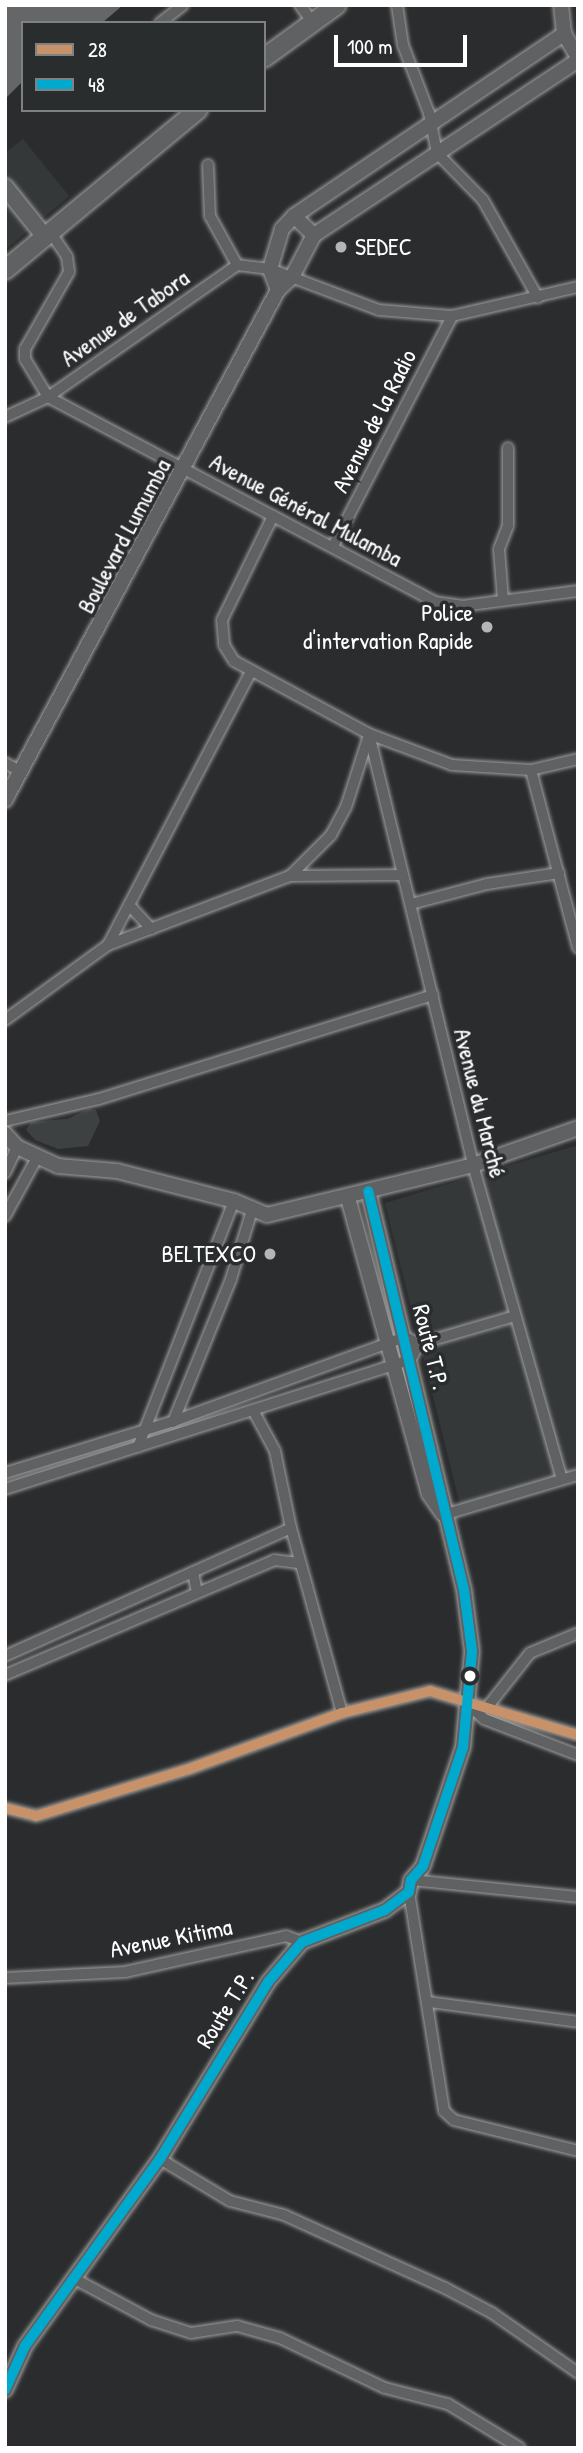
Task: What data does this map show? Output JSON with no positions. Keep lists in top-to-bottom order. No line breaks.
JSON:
{"streets":{"street":["Avenue de Tabora","Avenue de la Radio","Avenue Général Mulamba","Boulevard Lumumba","Avenue du Marché","Route T.P.","Avenue Kitima"]},"crossings":[["Avenue de Tabora","Avenue Général Mulamba"],["Avenue de la Radio","Avenue Général Mulamba"],["Avenue Général Mulamba","Boulevard Lumumba"],["Route T.P.","Avenue Kitima"]],"places":["SEDEC","Police d'intervation Rapide","BELTEXCO"],"lines":["transit line 48","transit line 28"],"legend":["28","48"],"scale_bar":"100 m"}
